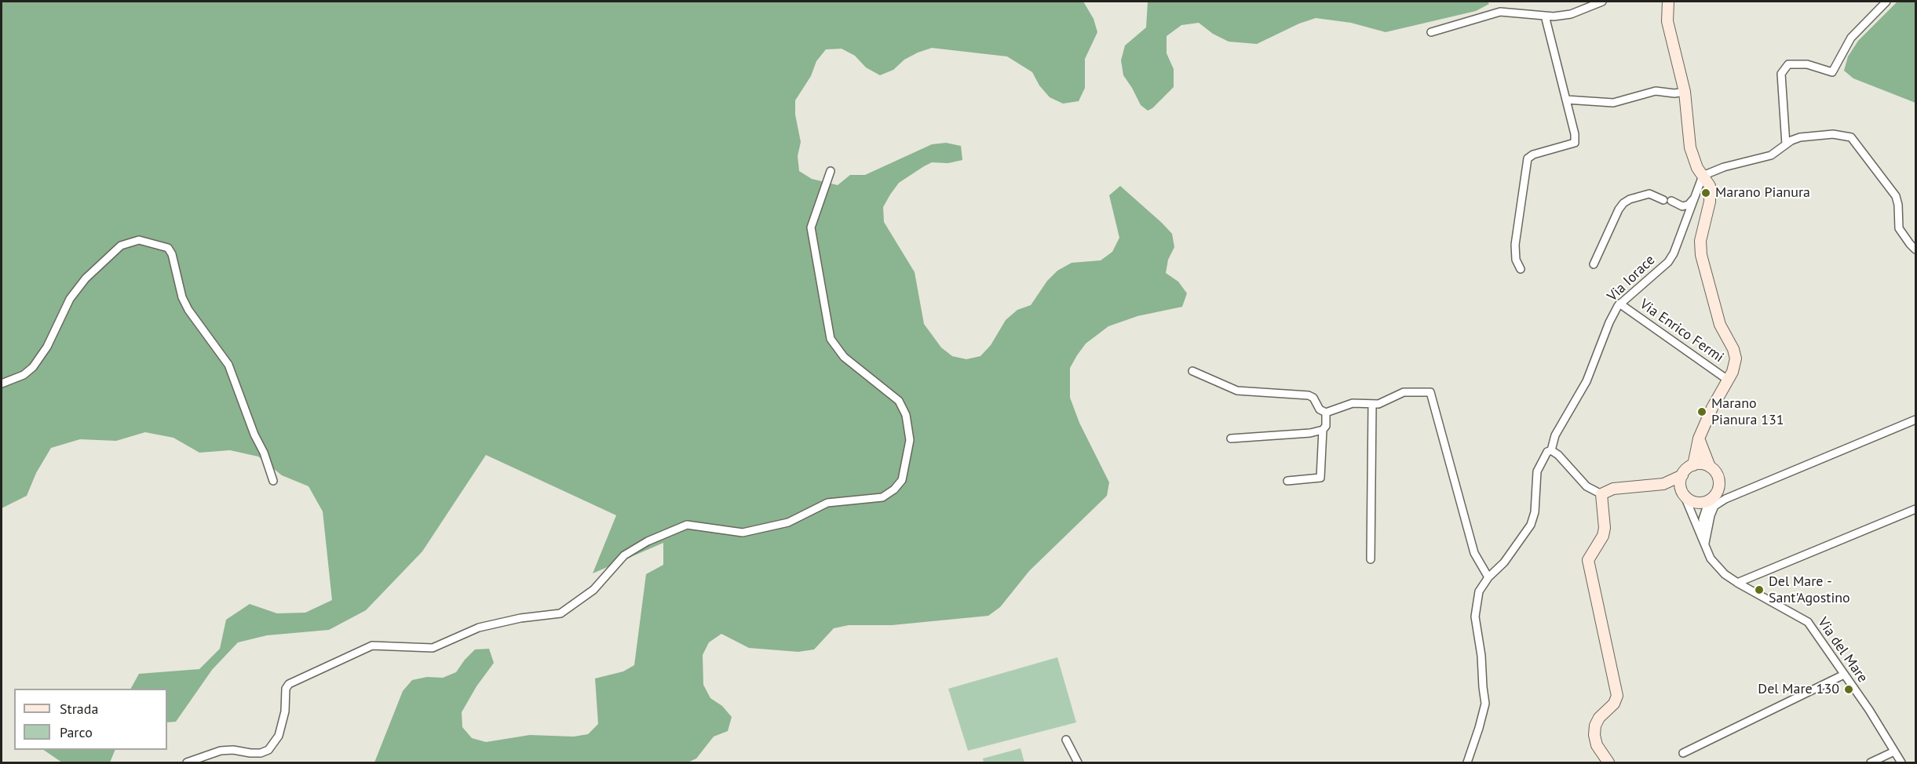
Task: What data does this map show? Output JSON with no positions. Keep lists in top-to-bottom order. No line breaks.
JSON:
{"streets":{"street":["Via Iorace","Via Enrico Fermi","Via del Mare"]},"crossings":[["Via Iorace","Via Enrico Fermi"]],"places":["Marano Pianura","Marano Pianura 131","Del Mare - Sant'Agostino","Del Mare 130"],"legend":["Strada","Parco"]}
